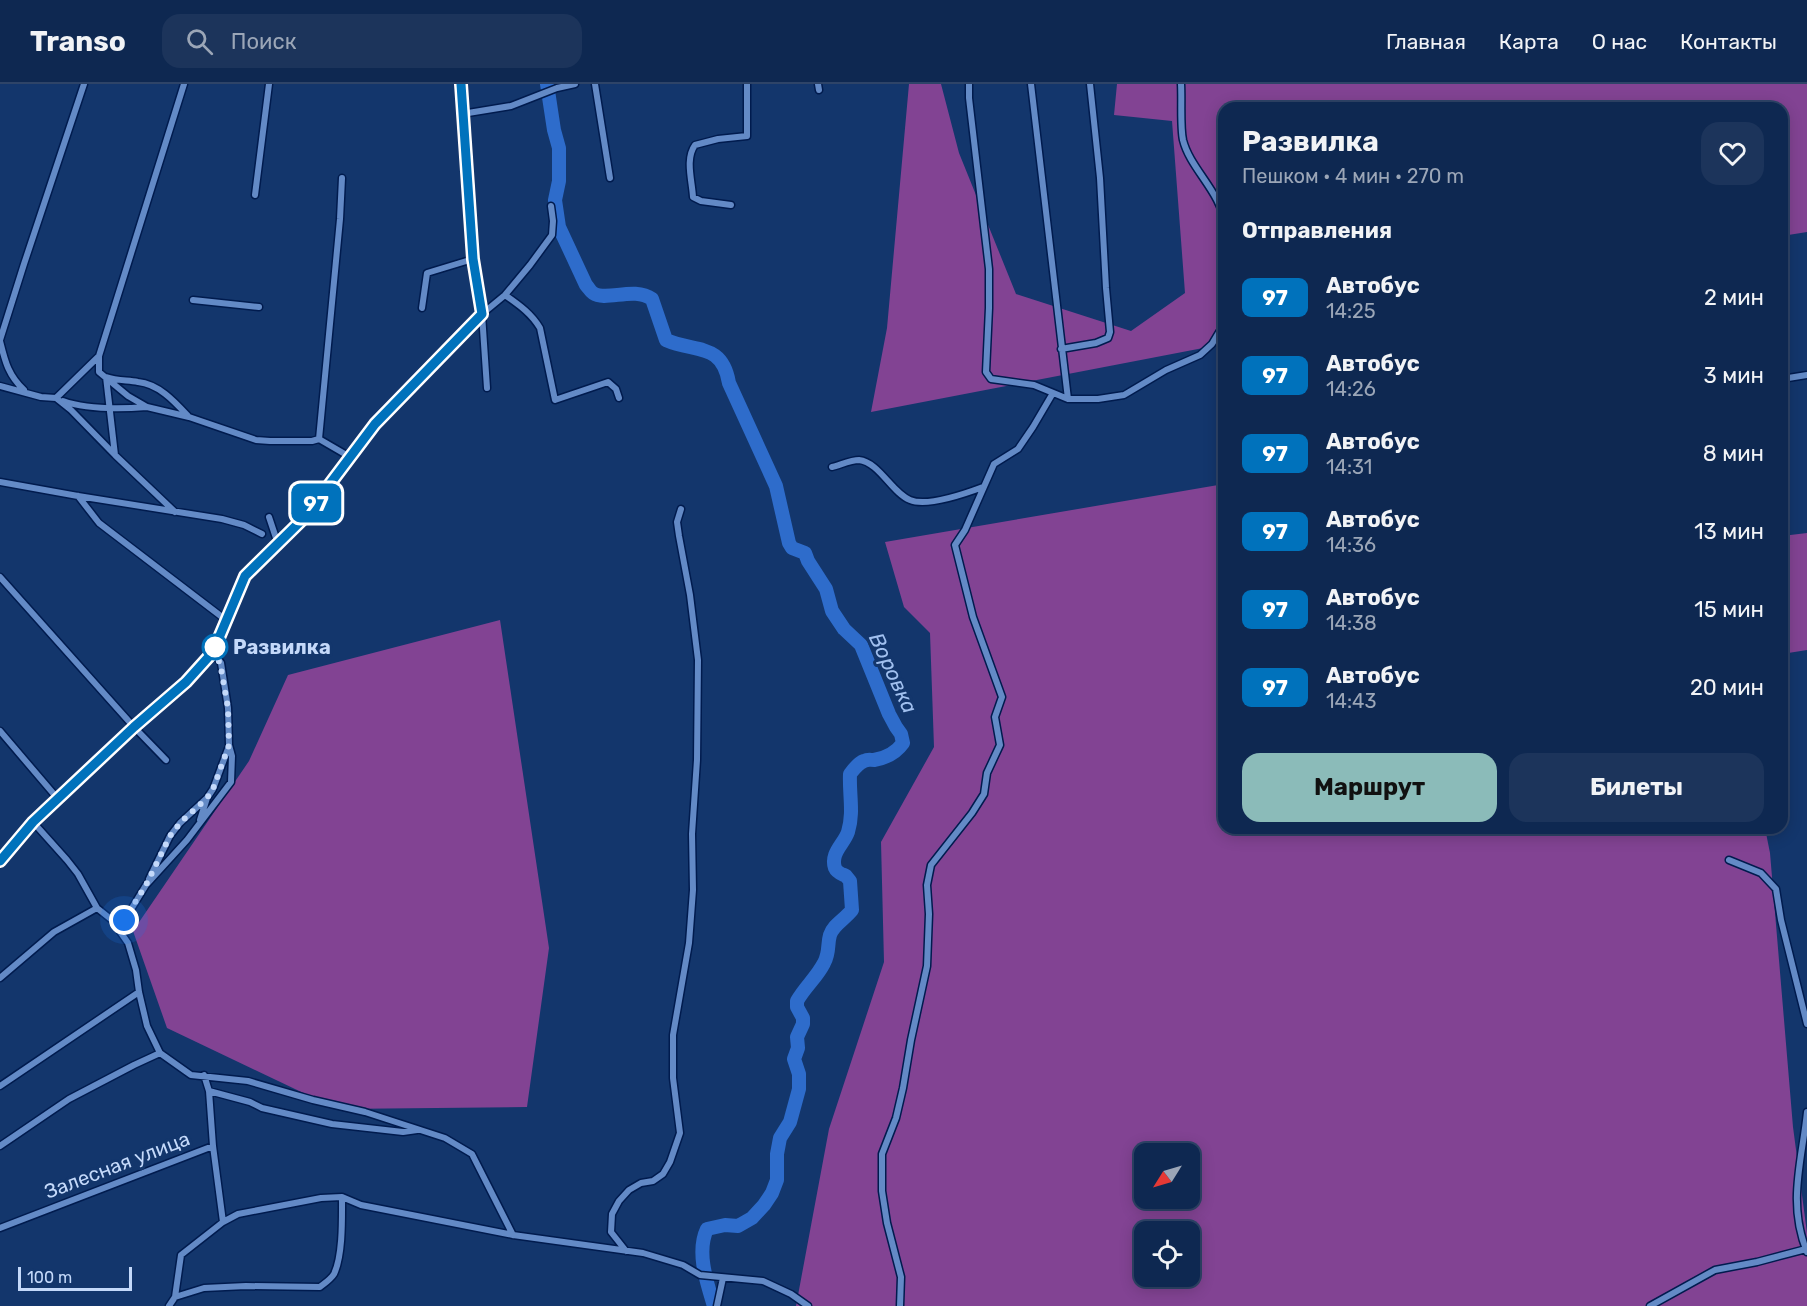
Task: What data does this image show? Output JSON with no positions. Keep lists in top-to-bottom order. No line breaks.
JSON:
{"streets":{"street":["Залесная улица"]},"water":["Воровка"],"places":["Развилка"],"lines":["bus line 97"],"scale_bar":"100 m","north":"bottom left","page":{"header":"Transo","search":"Поиск","nav":["Главная","Карта","О нас","Контакты"],"on_map":"97","heading":[["Развилка","Пешком · 4 мин · 270 m"],"Отправления"],"list":[{"mark":"97","name":"Автобус","note":"14:25","value":"2 мин"},{"mark":"97","name":"Автобус","note":"14:26","value":"3 мин"},{"mark":"97","name":"Автобус","note":"14:31","value":"8 мин"},{"mark":"97","name":"Автобус","note":"14:36","value":"13 мин"},{"mark":"97","name":"Автобус","note":"14:38","value":"15 мин"},{"mark":"97","name":"Автобус","note":"14:43","value":"20 мин"}],"buttons":["Маршрут","Билеты"],"scale":"100 m"}}
